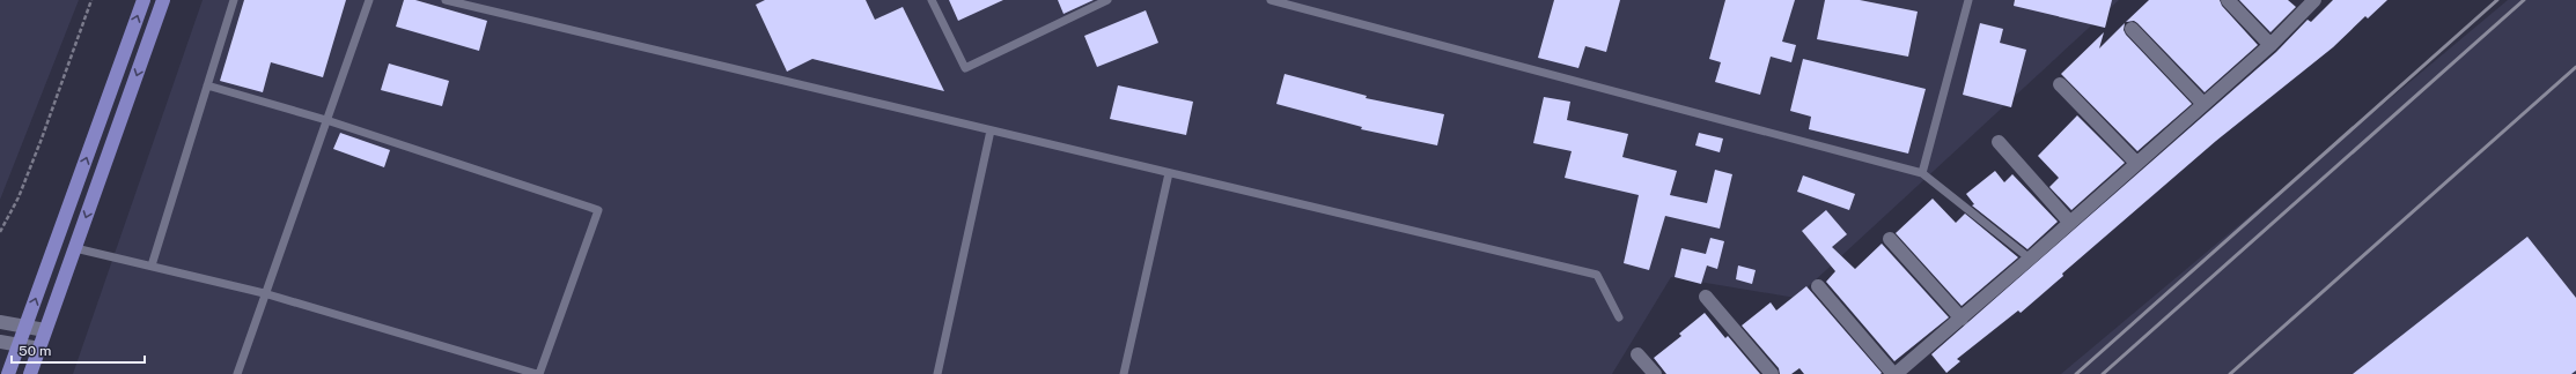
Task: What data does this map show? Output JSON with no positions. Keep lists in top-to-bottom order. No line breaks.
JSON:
{"scale_bar":"50 m"}
